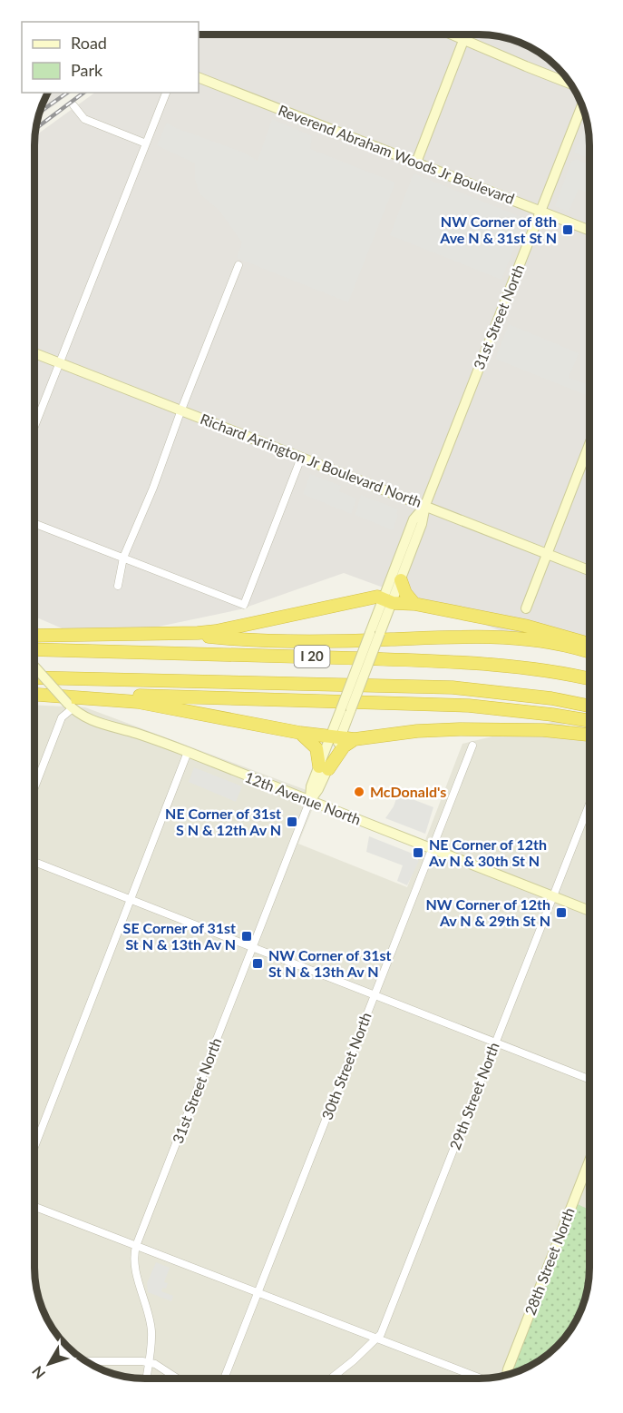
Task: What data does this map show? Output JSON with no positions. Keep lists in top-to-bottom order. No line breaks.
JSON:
{"streets":{"highway":["I 20"],"street":["Reverend Abraham Woods Jr Boulevard","31st Street North","Richard Arrington Jr Boulevard North","12th Avenue North","30th Street North","29th Street North","28th Street North"]},"crossings":[["Reverend Abraham Woods Jr Boulevard","31st Street North"],["31st Street North","Richard Arrington Jr Boulevard North"],["31st Street North","12th Avenue North"],["12th Avenue North","30th Street North"],["12th Avenue North","29th Street North"]],"places":{"transit":["NW Corner of 8th Ave N & 31st St N","NE Corner of 31st S N & 12th Av N","NE Corner of 12th Av N & 30th St N","NW Corner of 12th Av N & 29th St N","SE Corner of 31st St N & 13th Av N","NW Corner of 31st St N & 13th Av N"],"other":["McDonald's"]},"legend":["Road","Park"],"north":"bottom left"}
